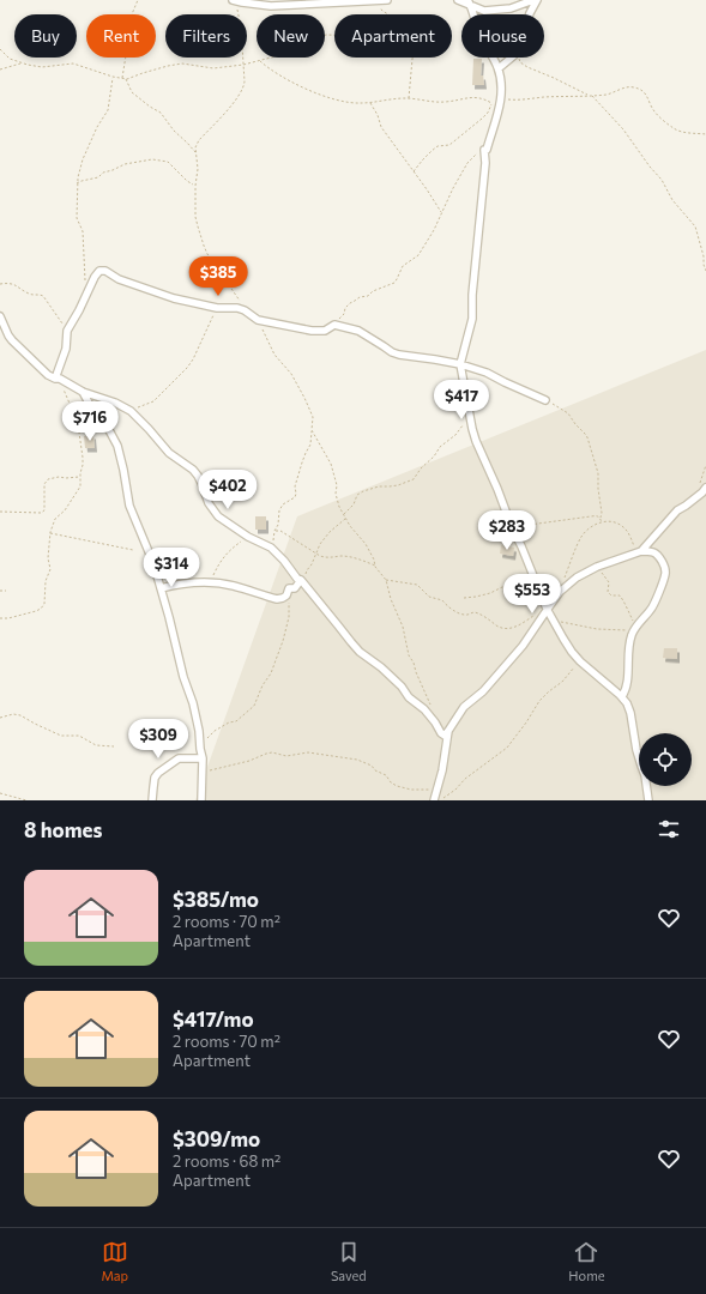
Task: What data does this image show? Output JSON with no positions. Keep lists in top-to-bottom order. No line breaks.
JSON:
{"page":{"chip":["Buy","Rent","Filters","New","Apartment","House"],"price":["$385","$417","$716","$402","$283","$314","$553","$309"],"heading":"8 homes","list":[{"name":"$385/mo","note":"2 rooms · 70 m² · Apartment"},{"name":"$417/mo","note":"2 rooms · 70 m² · Apartment"},{"name":"$309/mo","note":"2 rooms · 68 m² · Apartment"}],"tabs":["Map","Saved","Home"]}}
